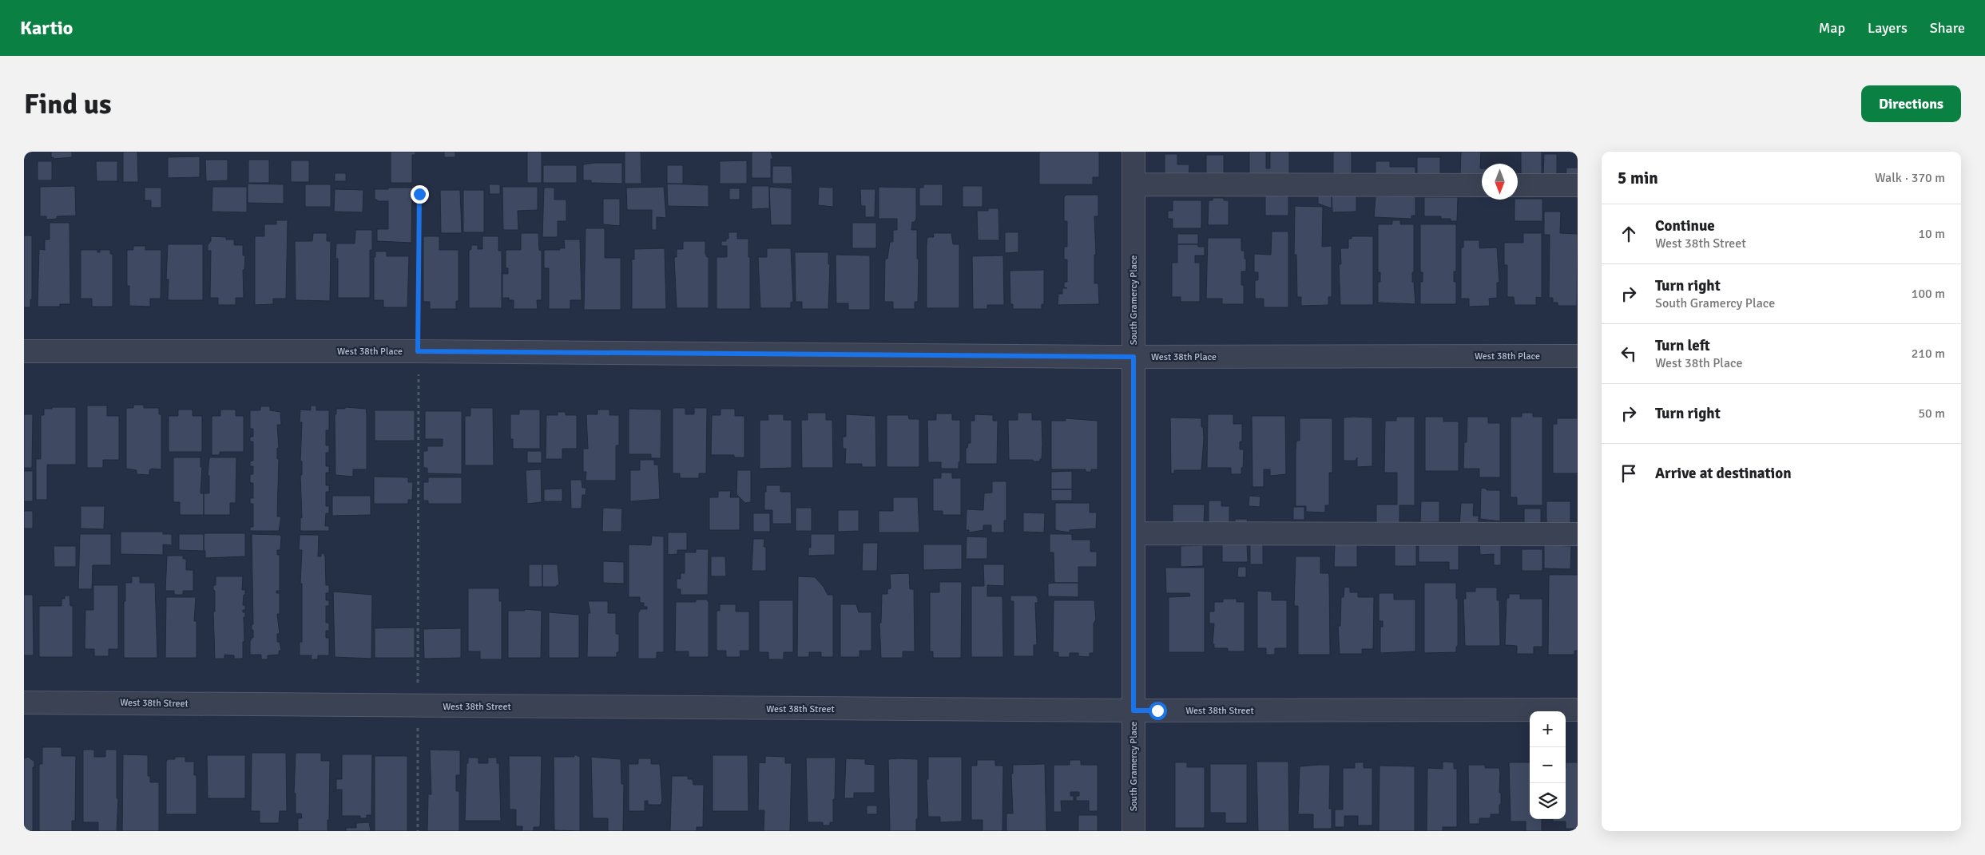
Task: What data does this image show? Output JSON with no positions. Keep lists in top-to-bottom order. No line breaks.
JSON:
{"streets":{"street":["South Gramercy Place","West 38th Place","West 38th Street"]},"crossings":[["South Gramercy Place","West 38th Place"],["South Gramercy Place","West 38th Street"]],"north":"bottom","page":{"header":"Kartio","nav":["Map","Layers","Share"],"buttons":"Directions","title":"Find us","heading":["5 min","Walk · 370 m"],"list":[["Continue","West 38th Street","10 m"],["Turn right","South Gramercy Place","100 m"],["Turn left","West 38th Place","210 m"],["Turn right","50 m"],"Arrive at destination"],"map_buttons":["+","−"]}}
